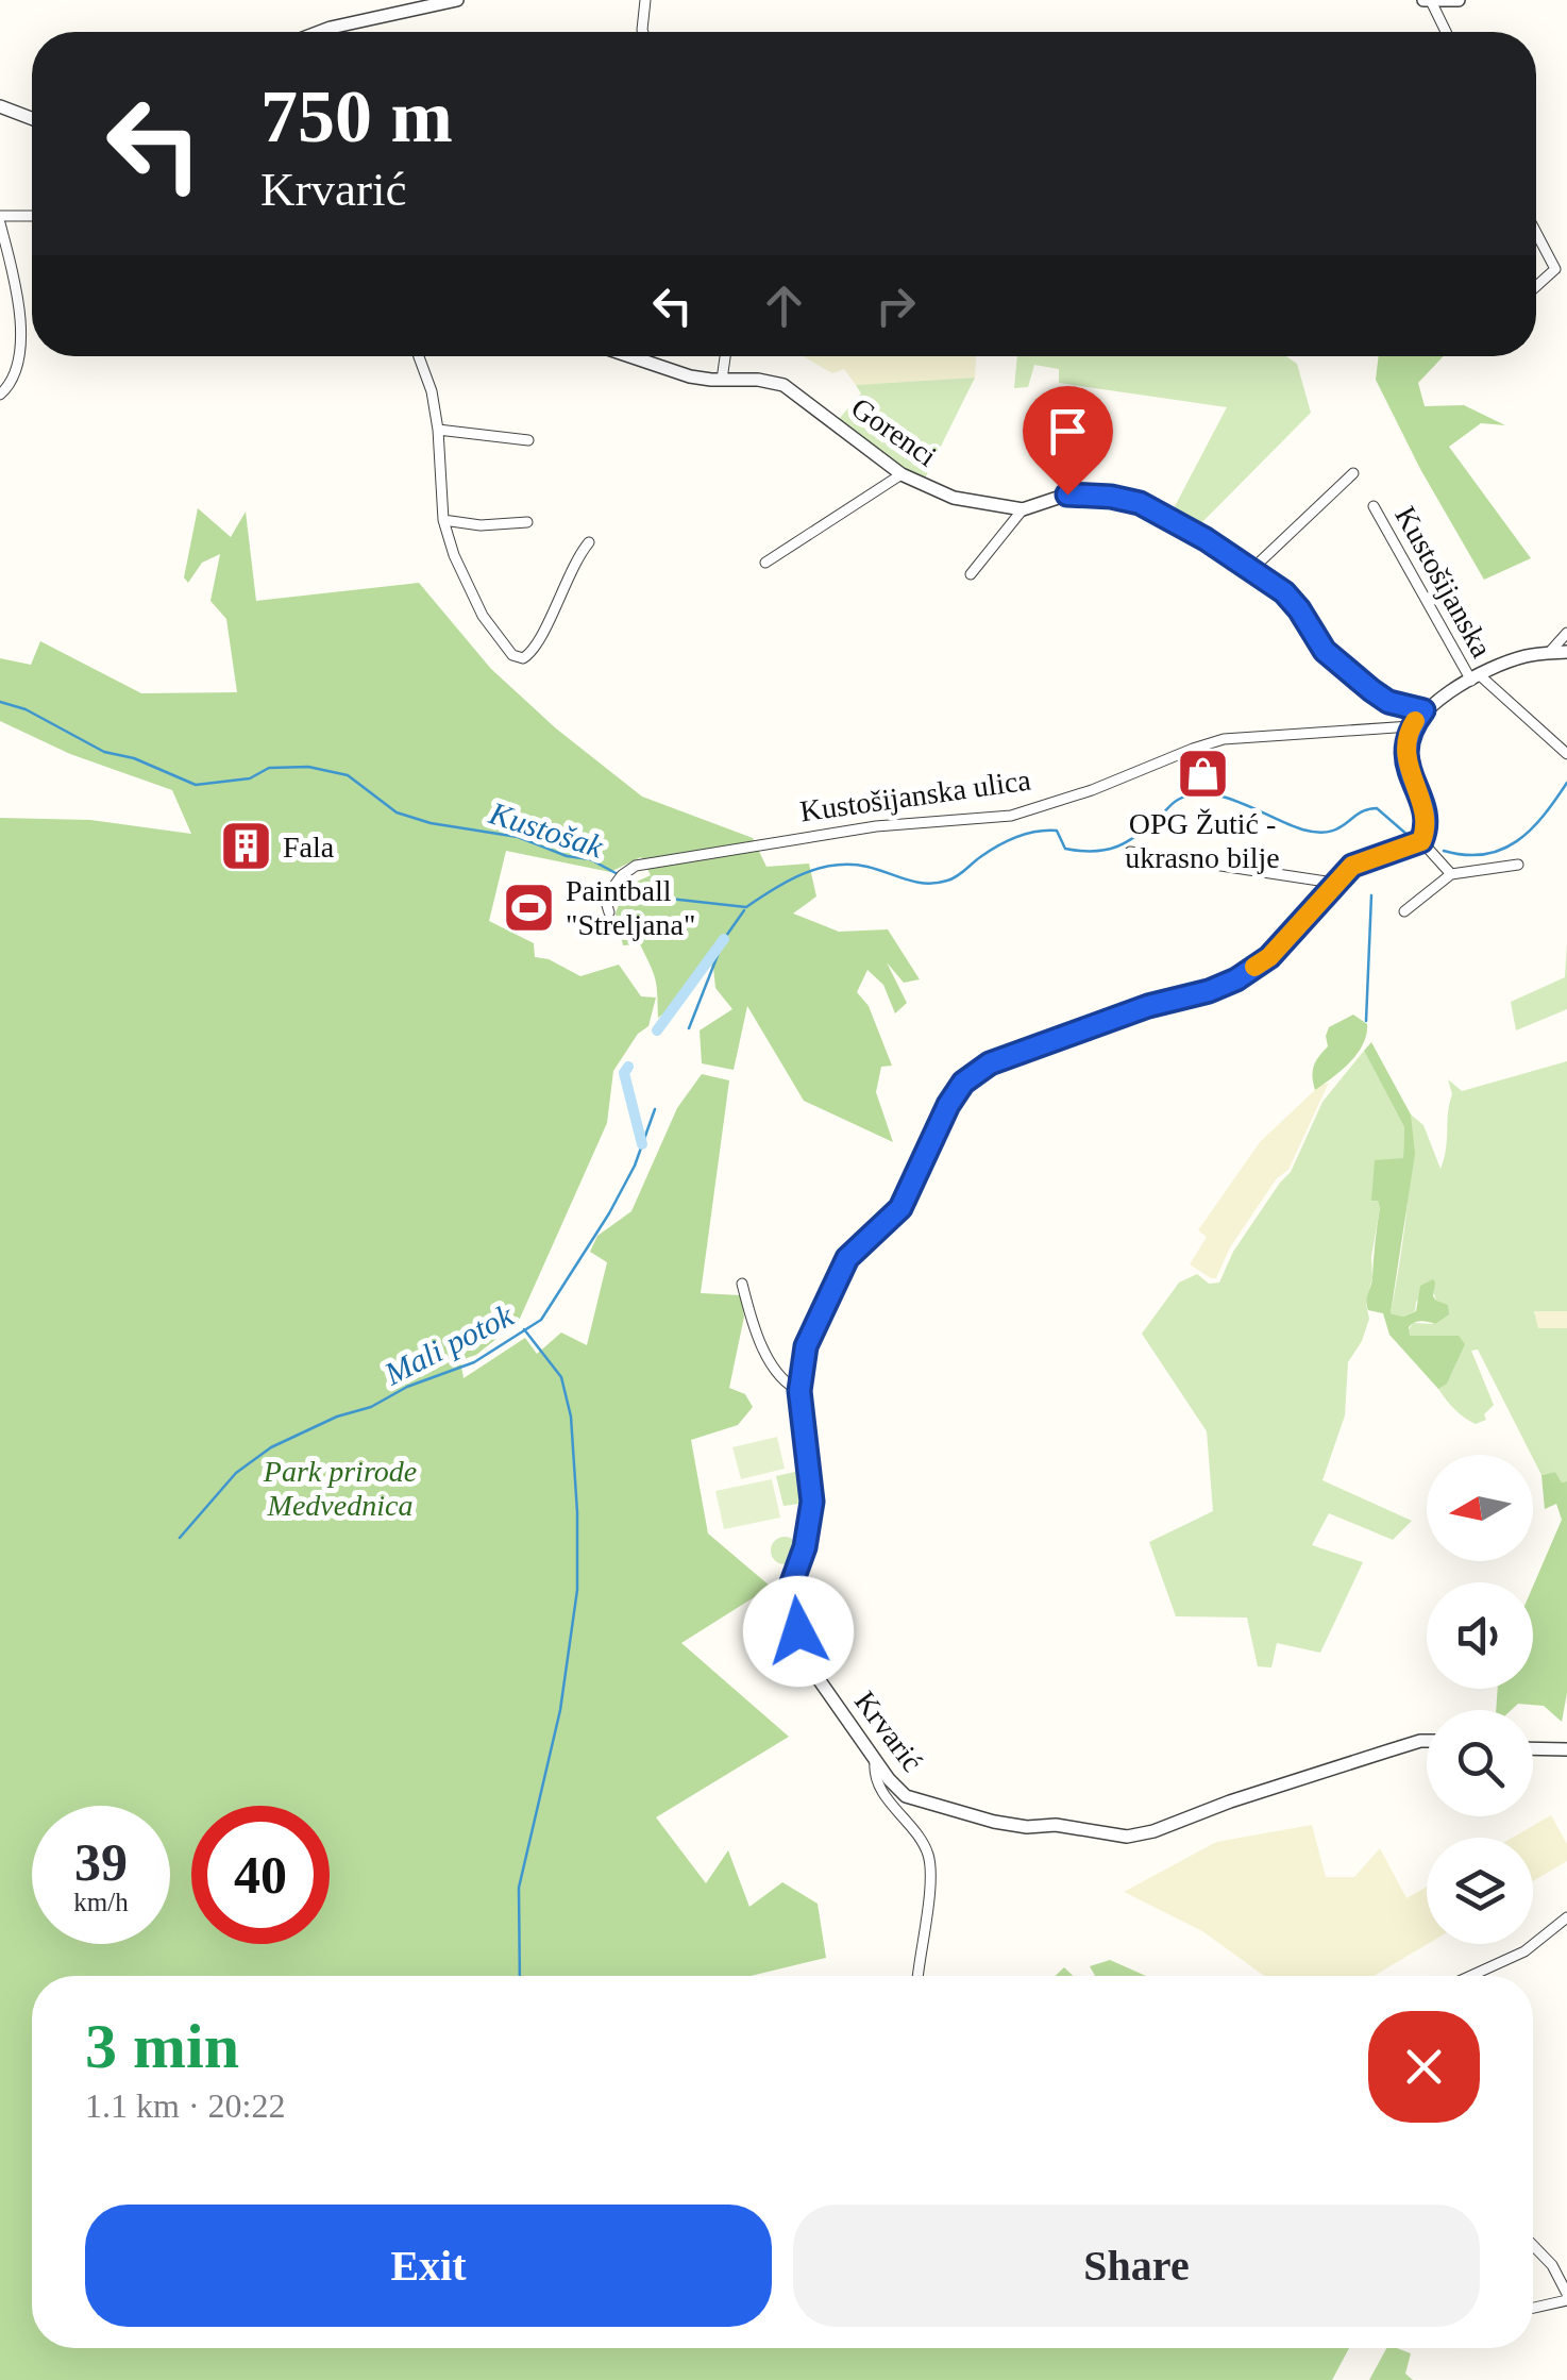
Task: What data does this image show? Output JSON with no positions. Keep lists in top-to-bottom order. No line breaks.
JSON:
{"streets":{"street":["Gorenci","Kustošijanska","Kustošijanska ulica","Krvarić"]},"water":["Kustošak","Mali potok"],"parks":["Park prirode Medvednica"],"places":{"shop":["OPG Žutić - ukrasno bilje"],"building":["Fala"],"sports":["Paintball \"Streljana\""]},"north":"left","page":{"turn":["750 m","Krvarić"],"speed":"39 km/h","limit":"40","heading":["3 min","1.1 km · 20:22"],"buttons":["Exit","Share"]}}
